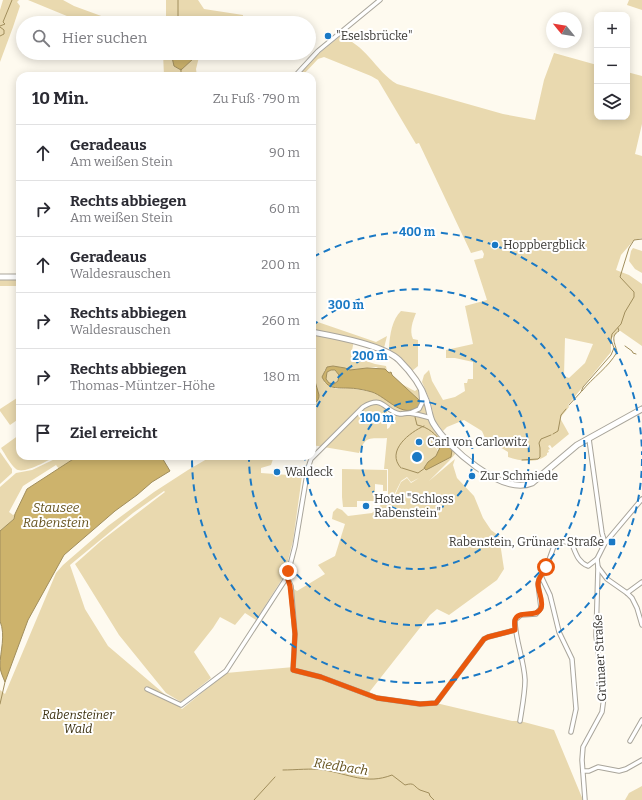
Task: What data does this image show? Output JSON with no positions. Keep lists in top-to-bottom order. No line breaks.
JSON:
{"streets":{"street":["Grünaer Straße"]},"water":["Stausee Rabenstein","Riedbach"],"parks":["Rabensteiner Wald"],"places":{"other":["\"Eselsbrücke\"","Hoppbergblick","Carl von Carlowitz","Waldeck","Zur Schmiede","Hotel \"Schloss Rabenstein\""],"transit":["Rabenstein, Grünaer Straße"]},"north":"top left","page":{"map_buttons":["+","−"],"search":"Hier suchen","heading":["10 Min.","Zu Fuß · 790 m"],"list":[["Geradeaus","Am weißen Stein","90 m"],["Rechts abbiegen","Am weißen Stein","60 m"],["Geradeaus","Waldesrauschen","200 m"],["Rechts abbiegen","Waldesrauschen","260 m"],["Rechts abbiegen","Thomas-Müntzer-Höhe","180 m"],"Ziel erreicht"]},"rings":["400 m","300 m","200 m","100 m"]}
